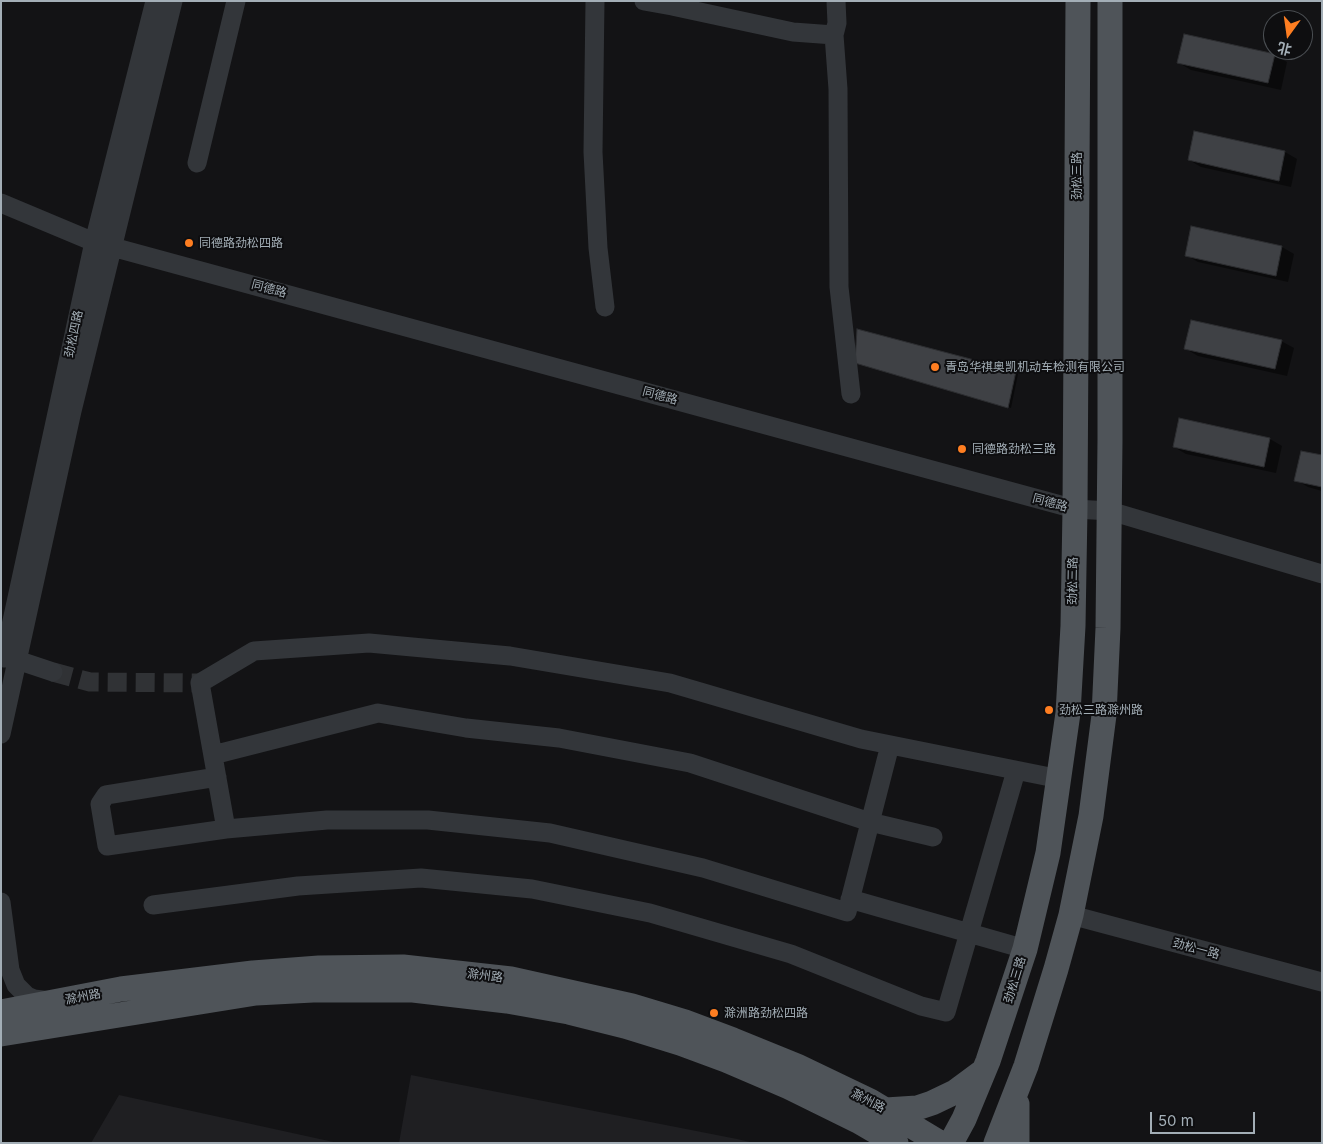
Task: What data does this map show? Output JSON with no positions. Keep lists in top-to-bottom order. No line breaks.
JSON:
{"streets":{"main road":["劲松三路","滁州路"],"street":["同德路","劲松四路","劲松一路"]},"crossings":[["劲松三路","同德路"],["同德路","劲松四路"]],"places":["同德路劲松四路","青岛华祺奥凯机动车检测有限公司","同德路劲松三路","劲松三路滁州路","滁洲路劲松四路"],"scale_bar":"50 m","north":"bottom"}
